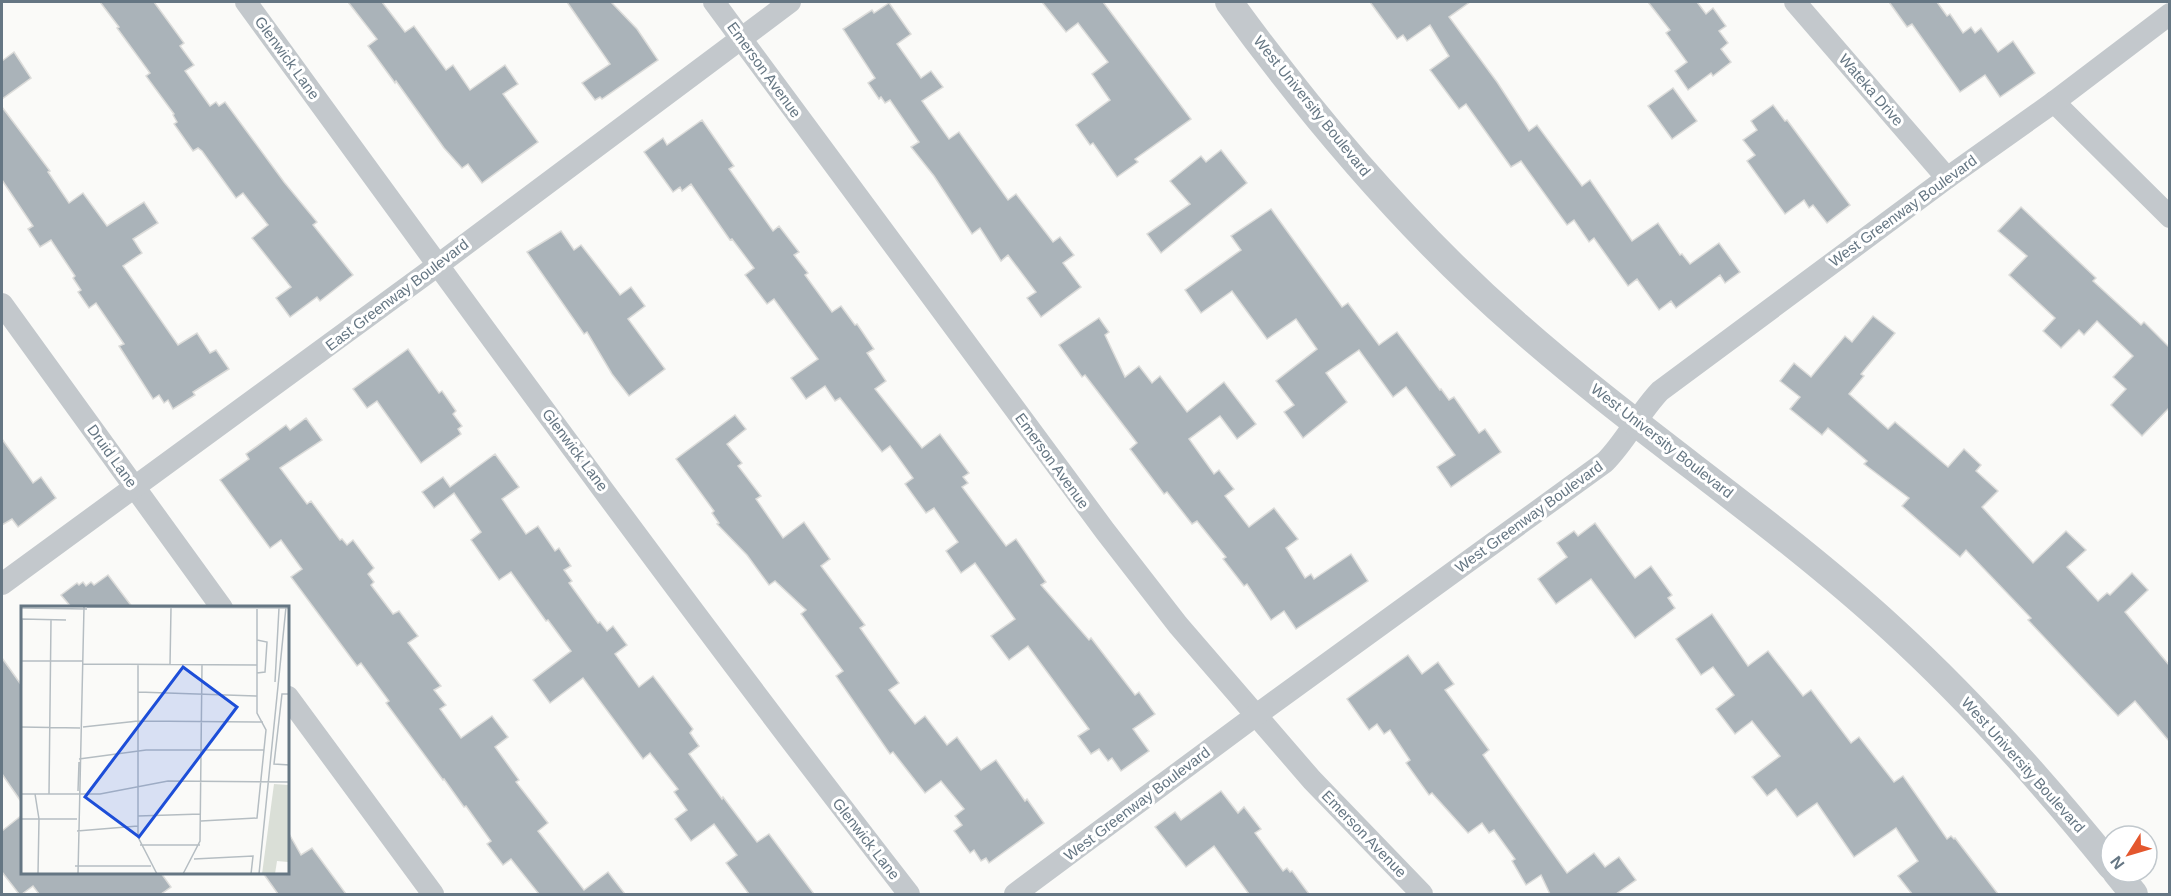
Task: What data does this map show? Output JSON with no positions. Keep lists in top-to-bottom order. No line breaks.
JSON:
{"streets":{"street":["Glenwick Lane","Emerson Avenue","Wateka Drive","West University Boulevard","West Greenway Boulevard","East Greenway Boulevard","Druid Lane"]},"crossings":[["Glenwick Lane","East Greenway Boulevard"],["Emerson Avenue","West Greenway Boulevard"],["Emerson Avenue","East Greenway Boulevard"],["Wateka Drive","West Greenway Boulevard"],["West University Boulevard","West Greenway Boulevard"],["East Greenway Boulevard","Druid Lane"]],"north":"bottom left"}
